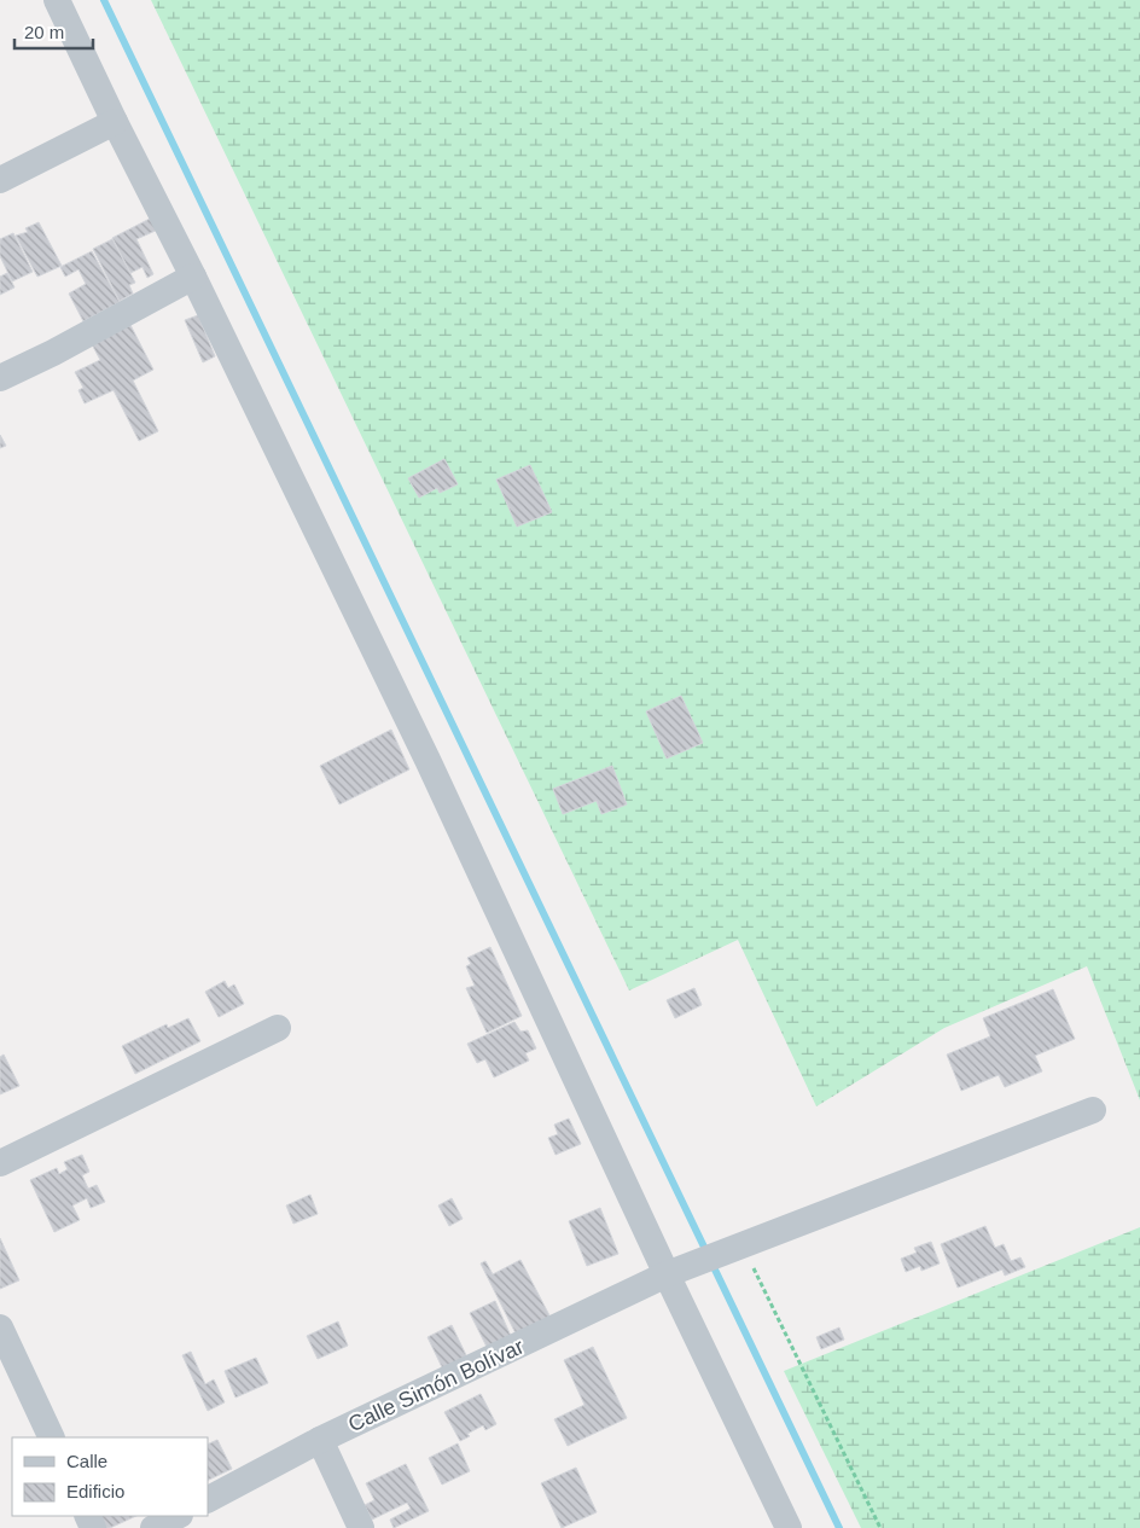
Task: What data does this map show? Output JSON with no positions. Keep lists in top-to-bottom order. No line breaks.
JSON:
{"streets":{"street":["Calle Simón Bolívar"]},"legend":["Calle","Edificio"],"scale_bar":"20 m"}
